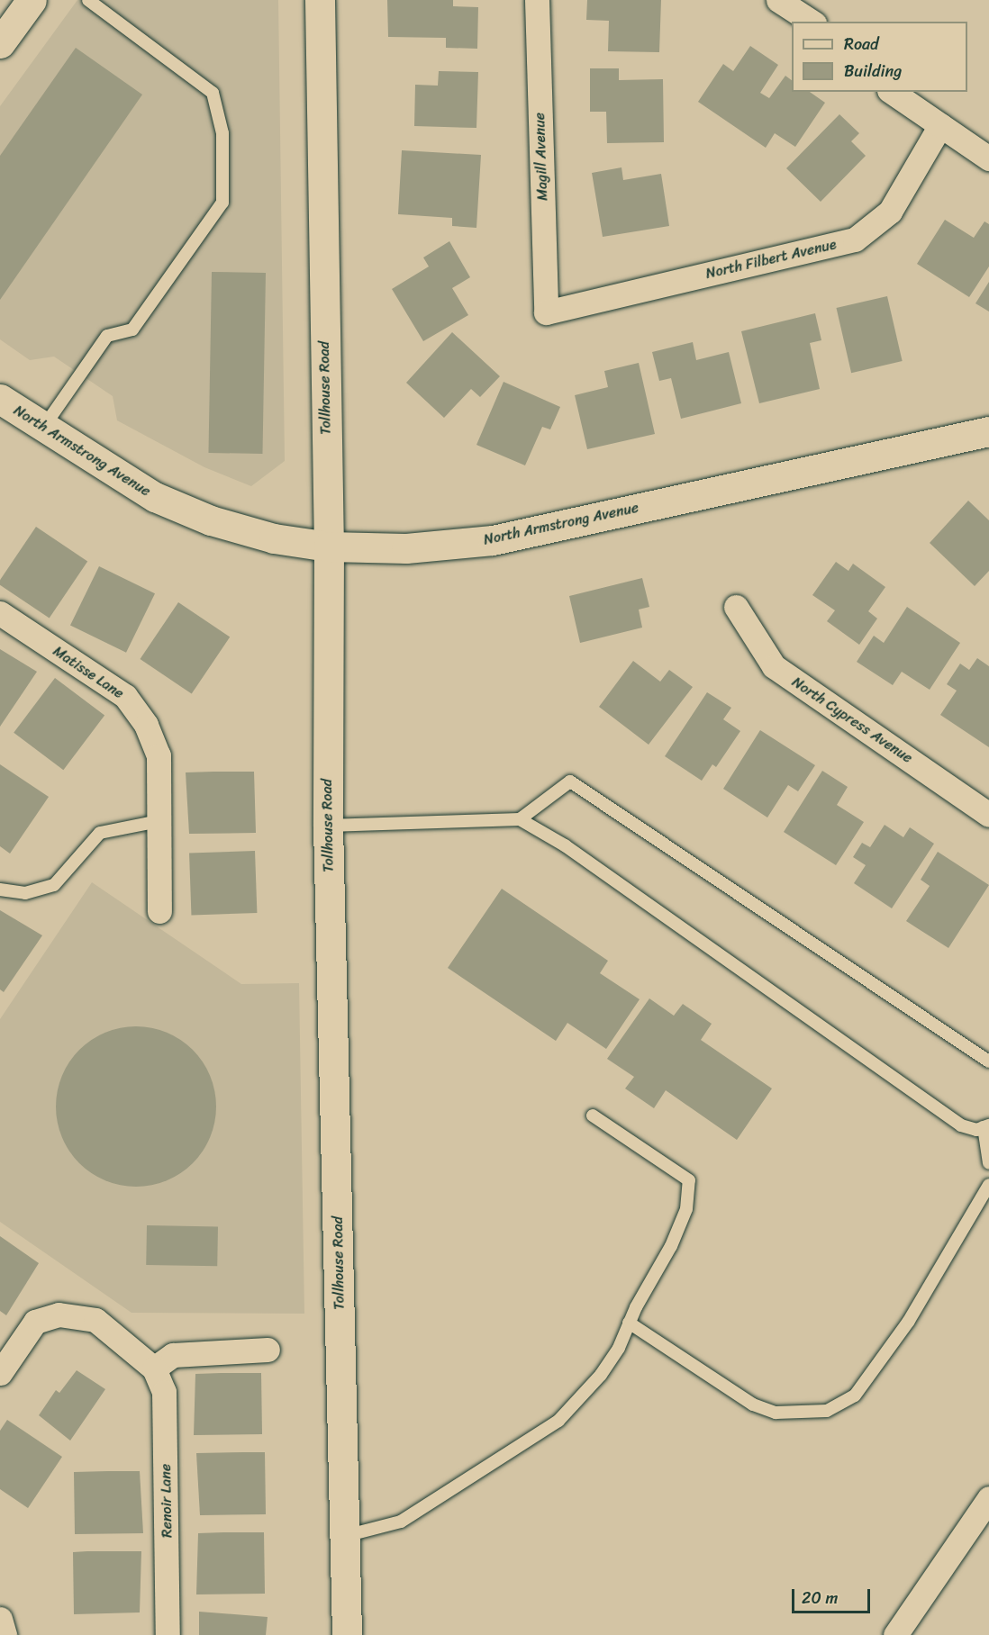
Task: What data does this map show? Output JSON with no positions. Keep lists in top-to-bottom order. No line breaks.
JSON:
{"streets":{"street":["Magill Avenue","North Filbert Avenue","Tollhouse Road","North Armstrong Avenue","Matisse Lane","North Cypress Avenue","Renoir Lane"]},"crossings":[["Magill Avenue","North Filbert Avenue"],["Tollhouse Road","North Armstrong Avenue"]],"legend":["Road","Building"],"scale_bar":"20 m"}
